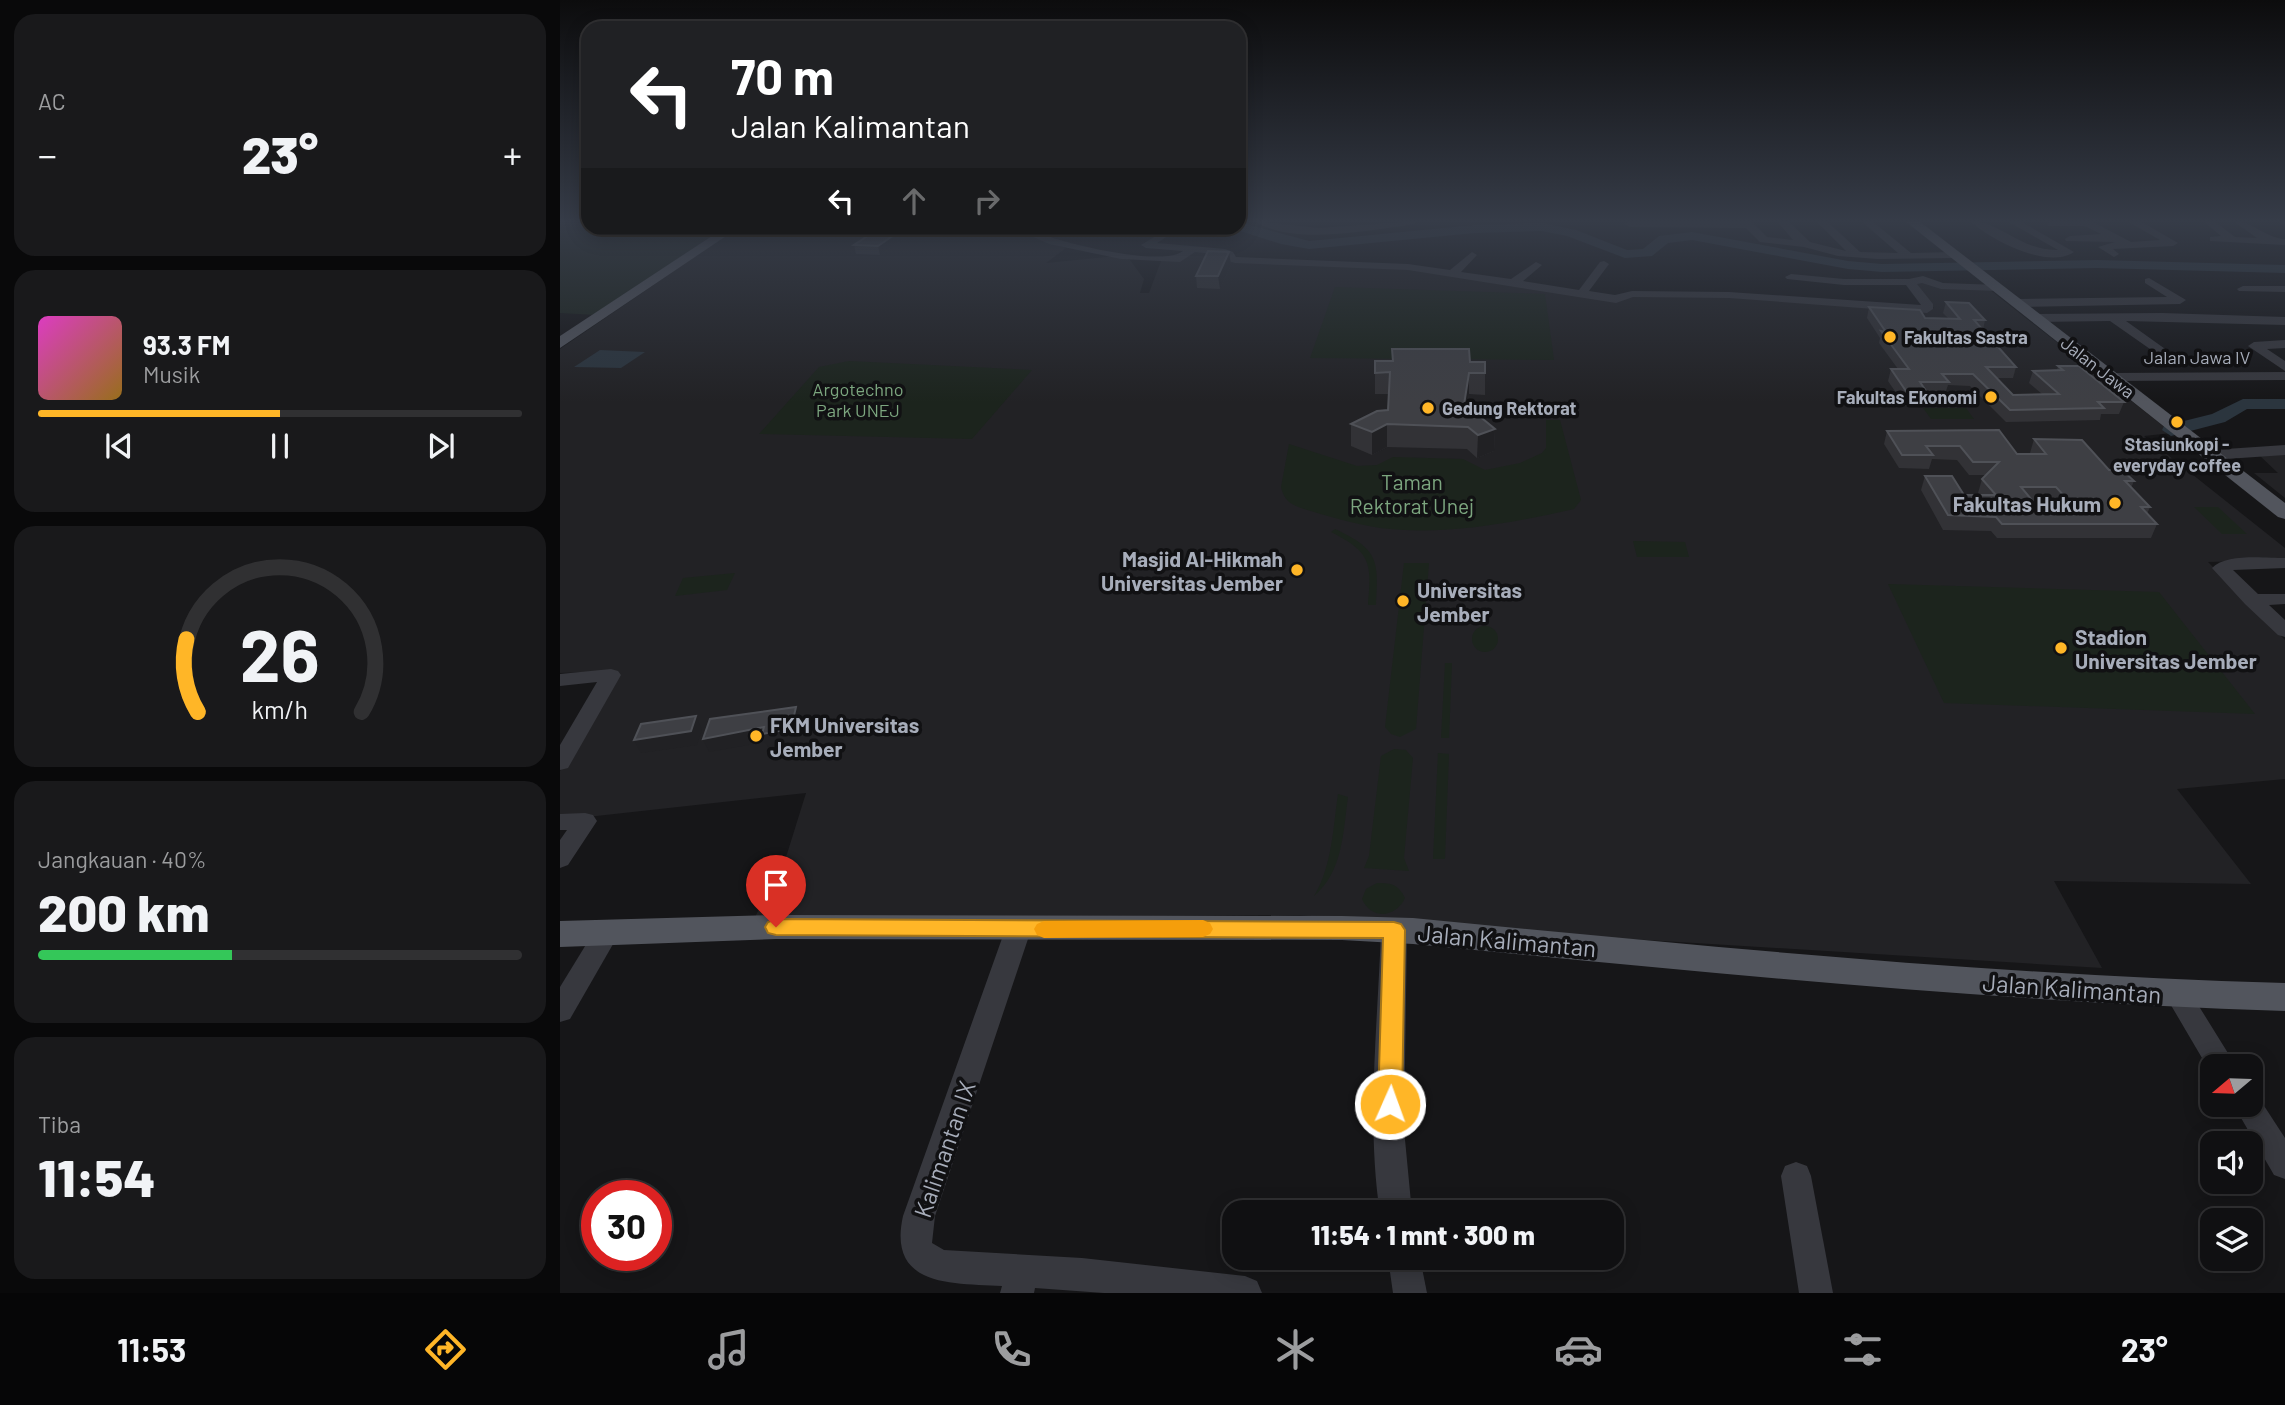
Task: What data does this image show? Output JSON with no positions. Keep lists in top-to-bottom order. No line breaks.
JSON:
{"streets":{"main road":["Jalan Jawa","Jalan Kalimantan"],"street":["Jalan Jawa IV","Kalimantan IX"]},"crossings":[["Jalan Jawa IV","Jalan Jawa"],["Jalan Kalimantan","Kalimantan IX"]],"parks":["Argotechno Park UNEJ","Taman Rektorat Unej"],"places":["Fakultas Sastra","Fakultas Ekonomi","Gedung Rektorat","Stasiunkopi - everyday coffee","Fakultas Hukum","Masjid Al-Hikmah Universitas Jember","Universitas Jember","Stadion Universitas Jember","FKM Universitas Jember"],"north":"left","page":{"tile":["AC",["Jangkauan · 40%","200 km"],["Tiba","11:54"]],"turn":["70 m","Jalan Kalimantan"],"heat":["−","23°","+"],"song":["93.3 FM","Musik"],"limit":"30","trip":"11:54 · 1 mnt · 300 m","tabs":["11:53","23°"],"gauge":["26","km/h"]}}
